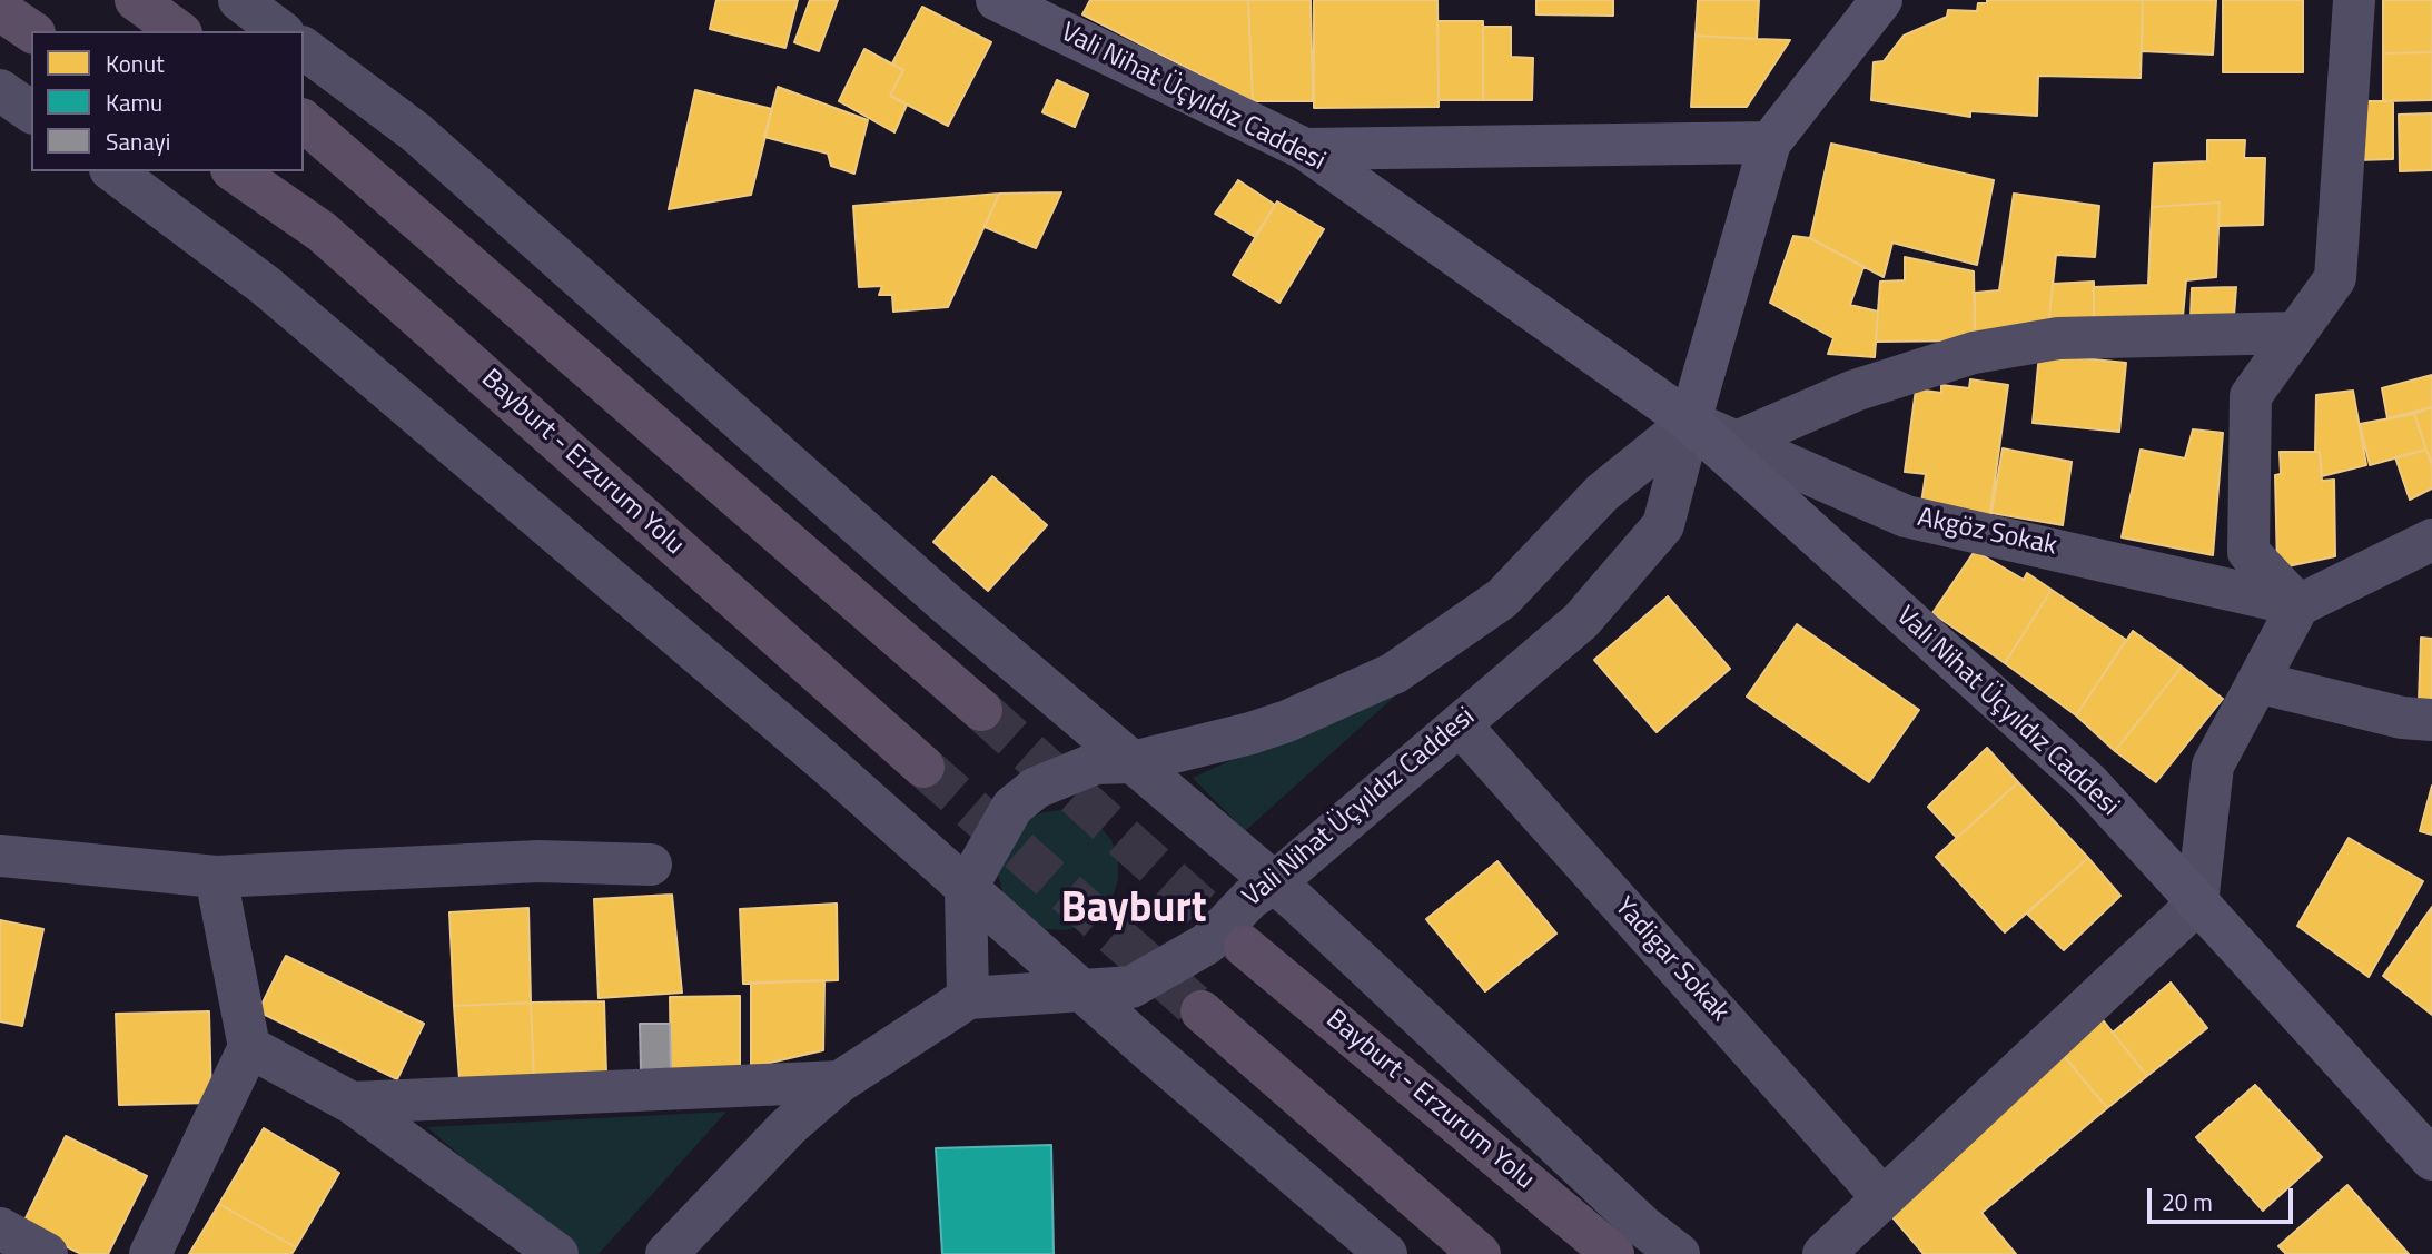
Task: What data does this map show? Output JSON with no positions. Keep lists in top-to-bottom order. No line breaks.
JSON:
{"streets":{"highway":["Bayburt - Erzurum Yolu"],"main road":["Vali Nihat Üçyıldız Caddesi"],"street":["Akgöz Sokak","Yadigar Sokak"]},"crossings":[["Vali Nihat Üçyıldız Caddesi","Akgöz Sokak"],["Vali Nihat Üçyıldız Caddesi","Yadigar Sokak"]],"districts":["Bayburt"],"legend":["Konut","Kamu","Sanayi"],"scale_bar":"20 m"}
